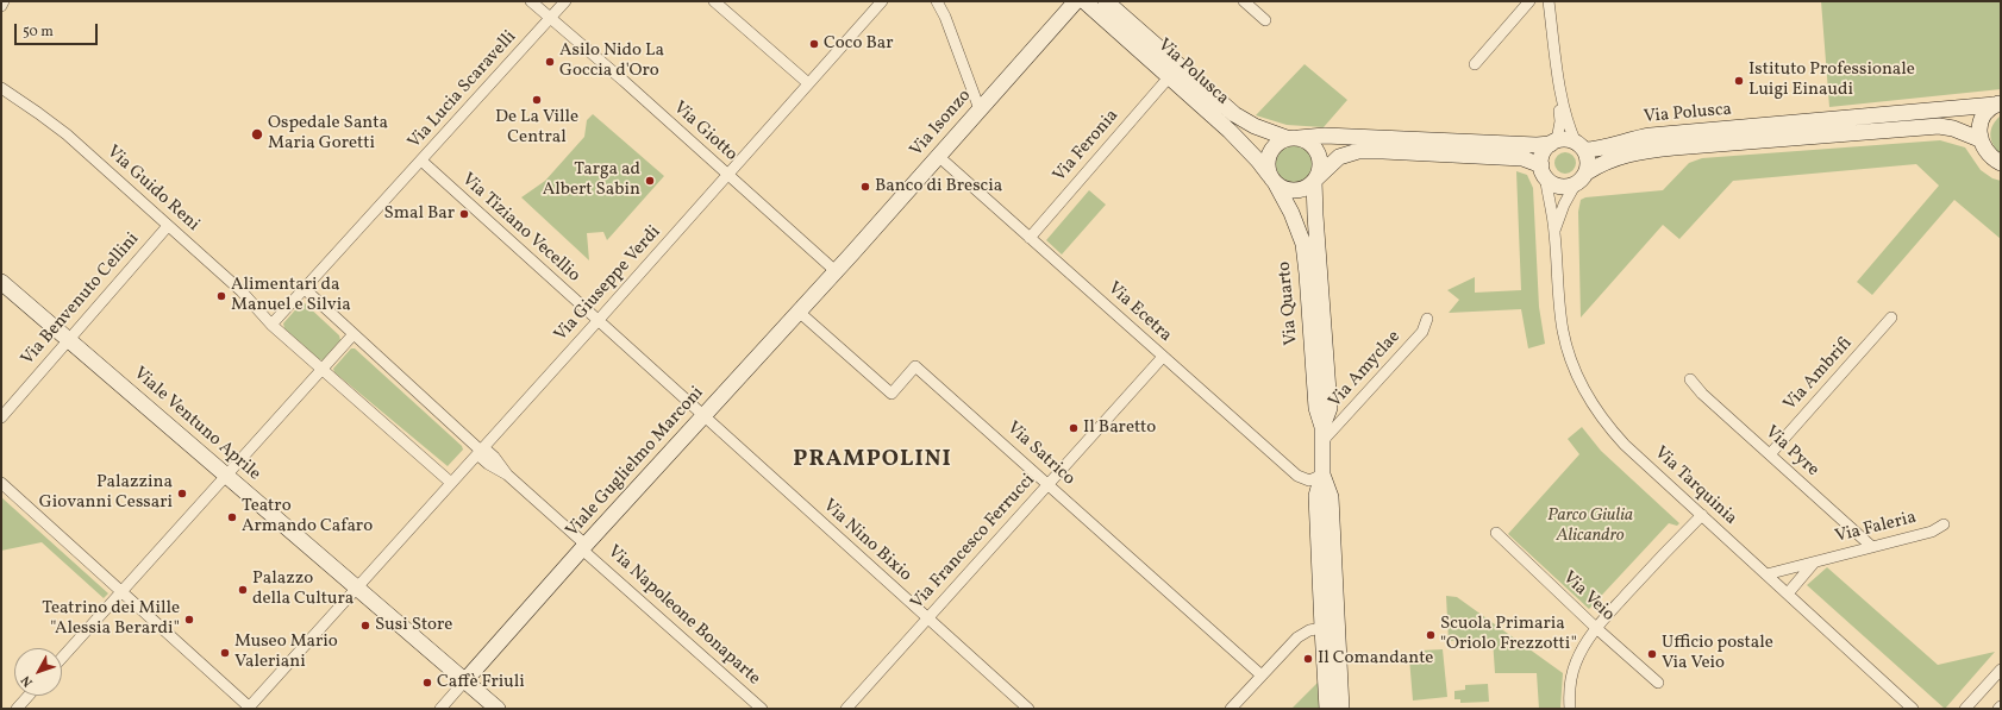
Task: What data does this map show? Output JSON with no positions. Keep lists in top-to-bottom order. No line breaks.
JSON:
{"streets":{"street":["Via Polusca","Via Lucia Scaravelli","Via Isonzo","Via Giotto","Via Feronia","Via Guido Reni","Via Tiziano Vecellio","Via Giuseppe Verdi","Via Benvenuto Cellini","Via Quarto","Via Ecetra","Via Amyclae","Via Ambrifi","Viale Ventuno Aprile","Via Pyre","Via Satrico","Viale Guglielmo Marconi","Via Tarquinia","Via Faleria","Via Nino Bixio","Via Francesco Ferrucci","Via Veio","Via Napoleone Bonaparte"]},"crossings":[["Via Polusca","Via Feronia"],["Via Polusca","Via Quarto"],["Via Polusca","Via Tarquinia"],["Via Lucia Scaravelli","Via Giotto"],["Via Lucia Scaravelli","Via Guido Reni"],["Via Lucia Scaravelli","Via Tiziano Vecellio"],["Via Lucia Scaravelli","Via Napoleone Bonaparte"],["Via Isonzo","Via Giotto"],["Via Isonzo","Via Ecetra"],["Via Isonzo","Viale Guglielmo Marconi"],["Via Giotto","Via Giuseppe Verdi"],["Via Giotto","Viale Guglielmo Marconi"],["Via Feronia","Via Ecetra"],["Via Guido Reni","Via Giuseppe Verdi"],["Via Guido Reni","Via Benvenuto Cellini"],["Via Tiziano Vecellio","Via Giuseppe Verdi"],["Via Tiziano Vecellio","Viale Guglielmo Marconi"],["Via Tiziano Vecellio","Via Nino Bixio"],["Via Giuseppe Verdi","Viale Ventuno Aprile"],["Via Giuseppe Verdi","Via Napoleone Bonaparte"],["Via Benvenuto Cellini","Viale Ventuno Aprile"],["Via Quarto","Via Ecetra"],["Via Quarto","Via Amyclae"],["Via Ecetra","Via Francesco Ferrucci"],["Via Ambrifi","Via Pyre"],["Viale Ventuno Aprile","Viale Guglielmo Marconi"],["Via Pyre","Via Faleria"],["Via Satrico","Viale Guglielmo Marconi"],["Via Satrico","Via Francesco Ferrucci"],["Viale Guglielmo Marconi","Via Nino Bixio"],["Viale Guglielmo Marconi","Via Napoleone Bonaparte"],["Via Tarquinia","Via Faleria"],["Via Nino Bixio","Via Francesco Ferrucci"]],"districts":["PRAMPOLINI"],"parks":["Parco Giulia Alicandro"],"places":["Coco Bar","Asilo Nido La Goccia d'Oro","Istituto Professionale Luigi Einaudi","De La Ville Central","Ospedale Santa Maria Goretti","Targa ad Albert Sabin","Banco di Brescia","Smal Bar","Alimentari da Manuel e Silvia","Il Baretto","Palazzina Giovanni Cessari","Teatro Armando Cafaro","Palazzo della Cultura","Teatrino dei Mille \"Alessia Berardi\"","Susi Store","Scuola Primaria \"Oriolo Frezzotti\"","Museo Mario Valeriani","Ufficio postale Via Veio","Il Comandante","Caffè Friuli"],"scale_bar":"50 m","north":"bottom left"}
